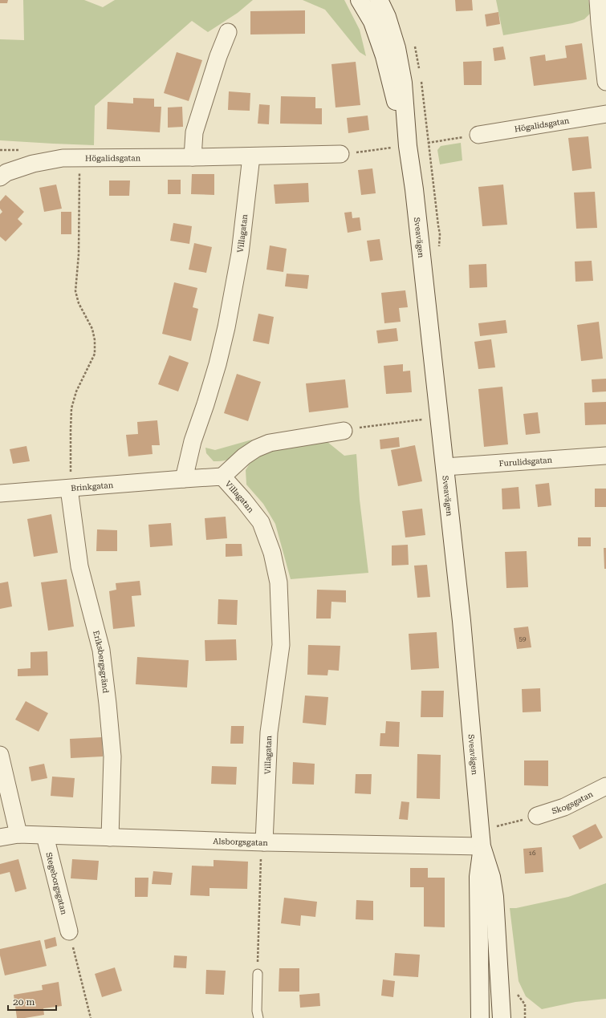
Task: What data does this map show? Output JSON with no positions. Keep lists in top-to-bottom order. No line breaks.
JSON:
{"streets":{"main road":["Sveavägen"],"street":["Högalidsgatan","Villagatan","Furulidsgatan","Brinkgatan","Eriksbergsgränd","Skogsgatan","Alsborgsgatan","Stegeborgsgatan"]},"crossings":[["Högalidsgatan","Villagatan"],["Villagatan","Brinkgatan"],["Villagatan","Alsborgsgatan"],["Sveavägen","Furulidsgatan"],["Sveavägen","Alsborgsgatan"],["Brinkgatan","Eriksbergsgränd"],["Eriksbergsgränd","Alsborgsgatan"],["Alsborgsgatan","Stegeborgsgatan"]],"house_numbers":["59","16"],"scale_bar":"20 m"}
